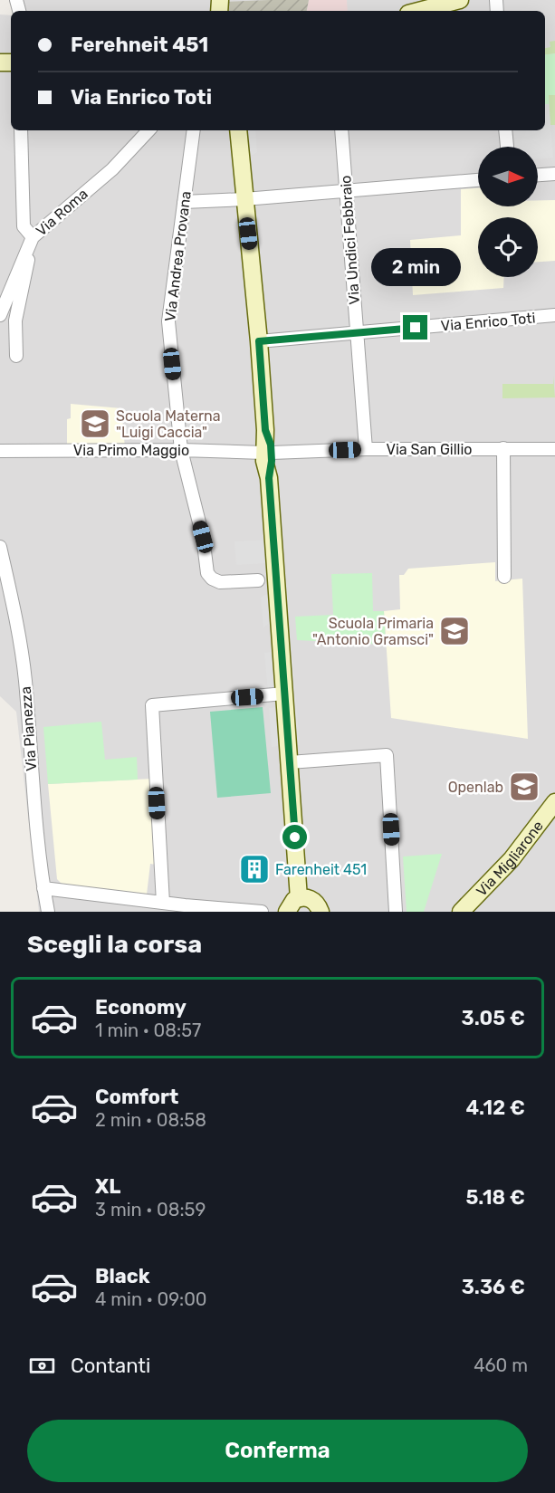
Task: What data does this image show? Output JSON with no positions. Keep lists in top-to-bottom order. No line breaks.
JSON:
{"streets":{"main road":["Via Migliarone"],"street":["Via Roma","Via Undici Febbraio","Via Andrea Provana","Via Enrico Toti","Via San Gillio","Via Primo Maggio","Via Pianezza"]},"crossings":[["Via Undici Febbraio","Via Enrico Toti"],["Via Undici Febbraio","Via San Gillio"],["Via Andrea Provana","Via Primo Maggio"],["Via San Gillio","Via Primo Maggio"]],"places":{"school or university":["Scuola Materna \"Luigi Caccia\"","Scuola Primaria \"Antonio Gramsci\"","Openlab"],"building":["Farenheit 451"]},"north":"right","page":{"banner":["Ferehneit 451","Via Enrico Toti"],"bubble":"2 min","heading":"Scegli la corsa","list":[{"name":"Economy","note":"1 min · 08:57","value":"3.05 €"},{"name":"Comfort","note":"2 min · 08:58","value":"4.12 €"},{"name":"XL","note":"3 min · 08:59","value":"5.18 €"},{"name":"Black","note":"4 min · 09:00","value":"3.36 €"}],"pay":["Contanti","460 m"],"buttons":"Conferma"}}
